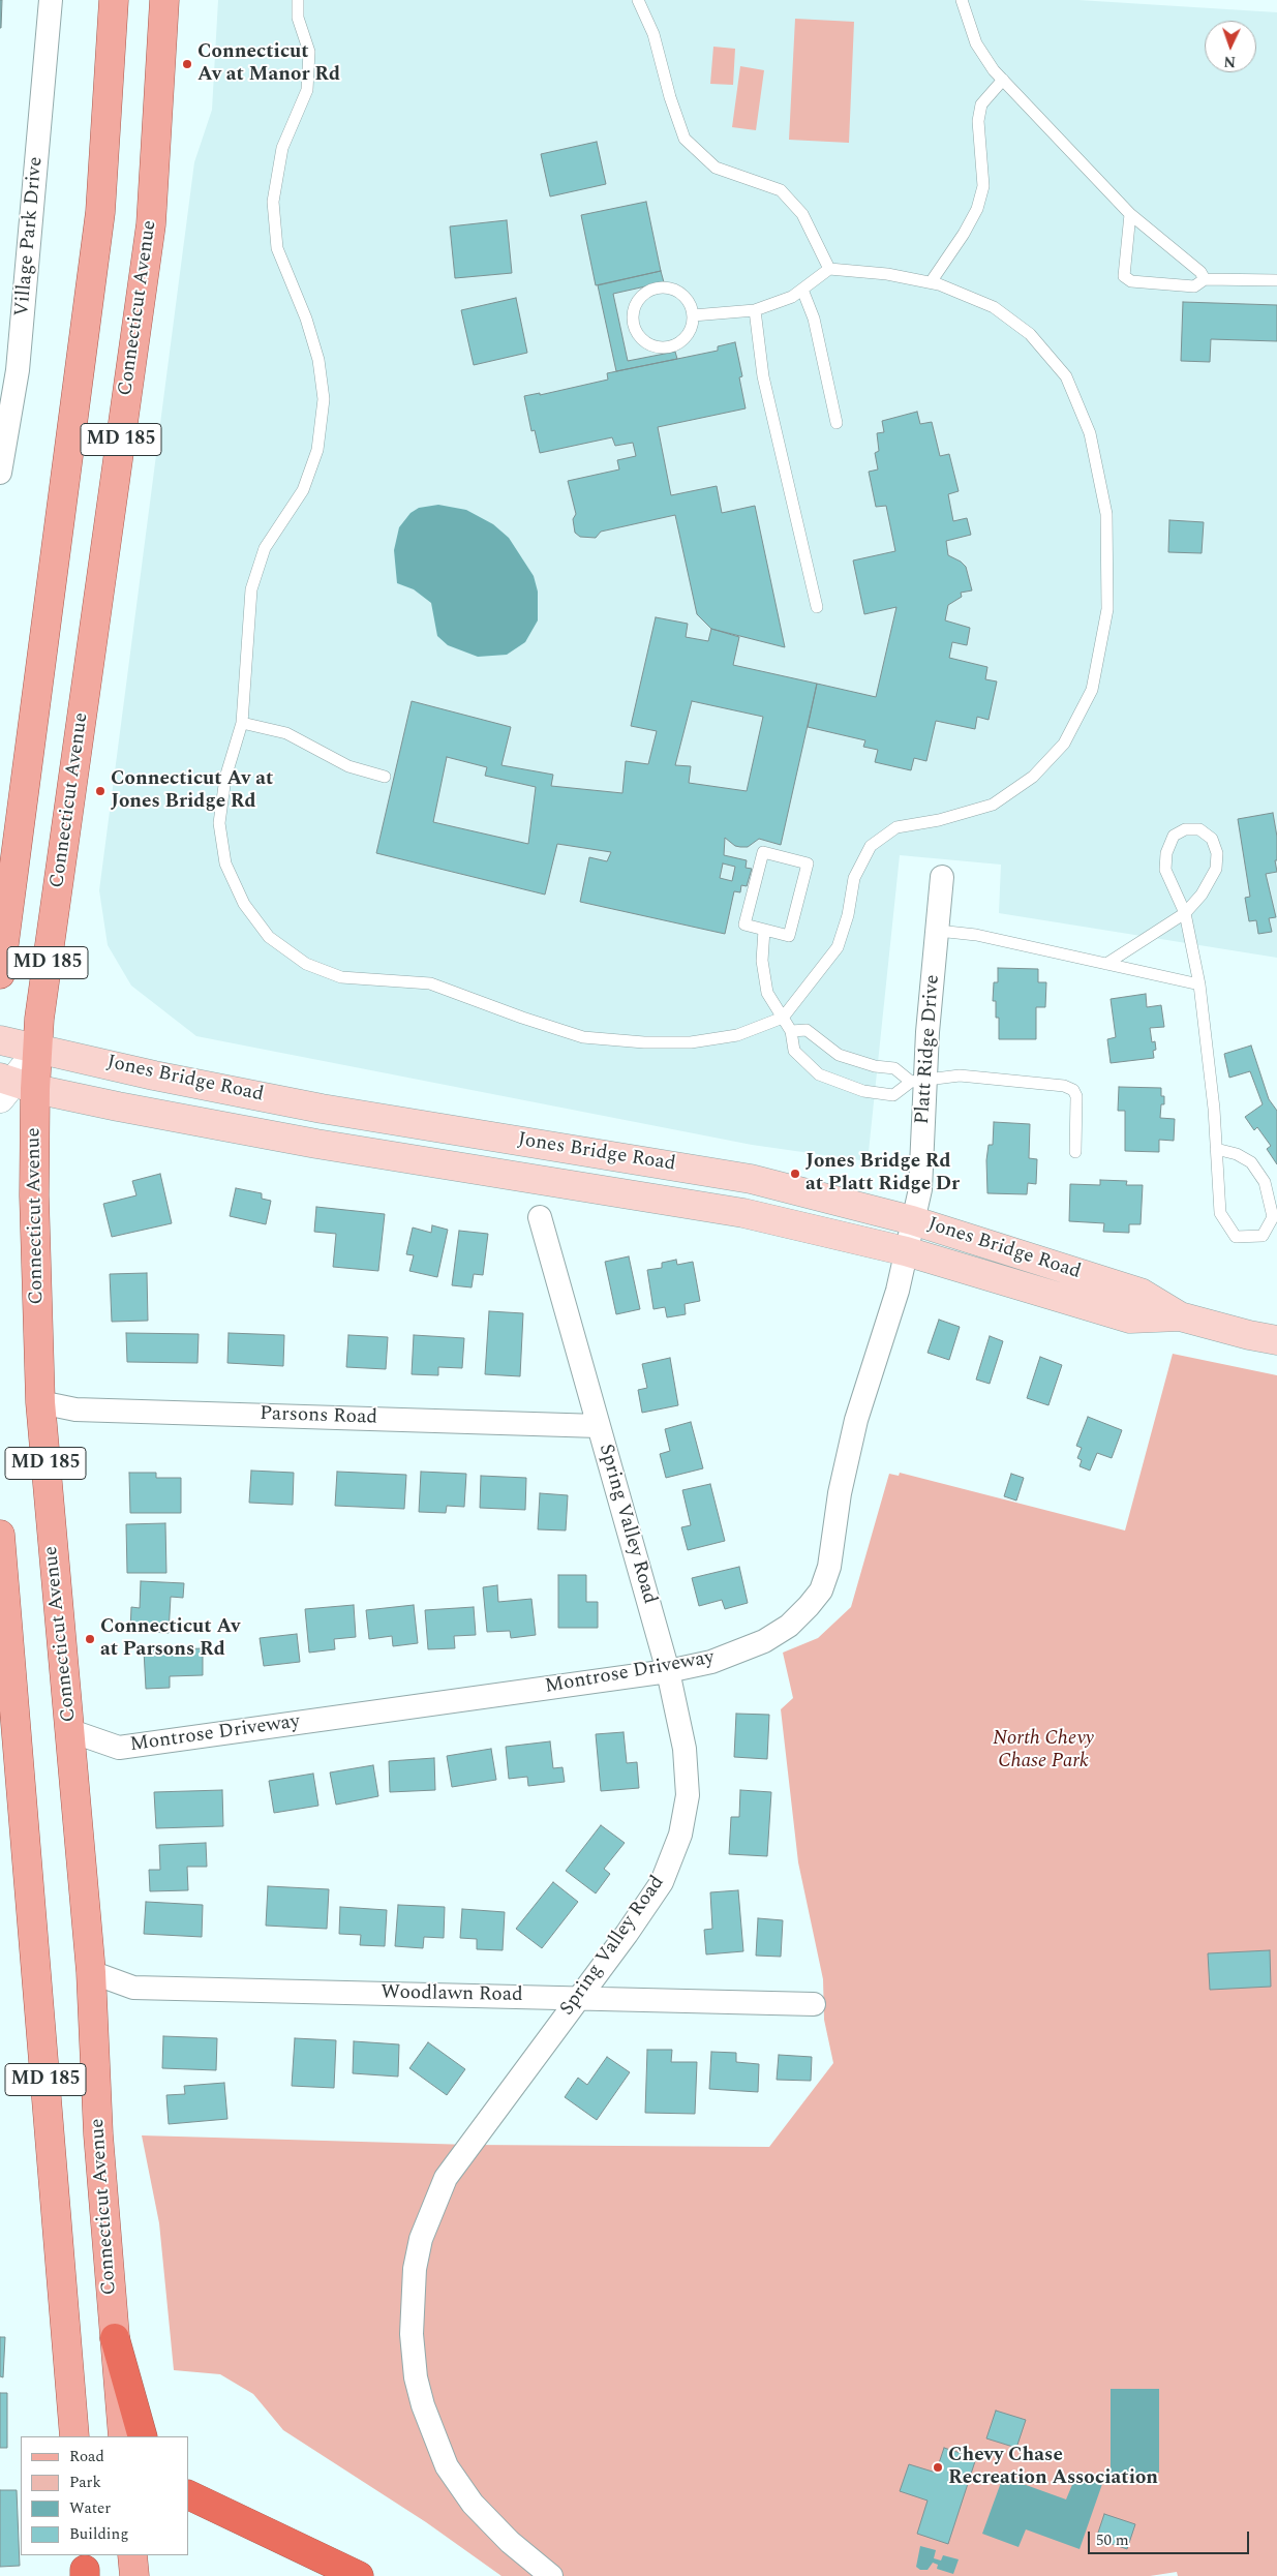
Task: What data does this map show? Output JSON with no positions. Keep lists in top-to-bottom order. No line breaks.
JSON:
{"streets":{"main road":["Connecticut Avenue","MD 185","Jones Bridge Road"],"street":["Village Park Drive","Platt Ridge Drive","Parsons Road","Spring Valley Road","Montrose Driveway","Woodlawn Road"]},"crossings":[["Connecticut Avenue","Jones Bridge Road"],["Connecticut Avenue","Parsons Road"],["Connecticut Avenue","Montrose Driveway"],["Connecticut Avenue","Woodlawn Road"],["Platt Ridge Drive","Jones Bridge Road"],["Platt Ridge Drive","Montrose Driveway"],["Jones Bridge Road","Montrose Driveway"],["Parsons Road","Spring Valley Road"],["Spring Valley Road","Montrose Driveway"],["Spring Valley Road","Woodlawn Road"]],"parks":["North Chevy Chase Park"],"places":["Connecticut Av at Manor Rd","Connecticut Av at Jones Bridge Rd","Jones Bridge Rd at Platt Ridge Dr","Connecticut Av at Parsons Rd","Chevy Chase Recreation Association"],"legend":["Road","Park","Water","Building"],"scale_bar":"50 m","north":"bottom"}
